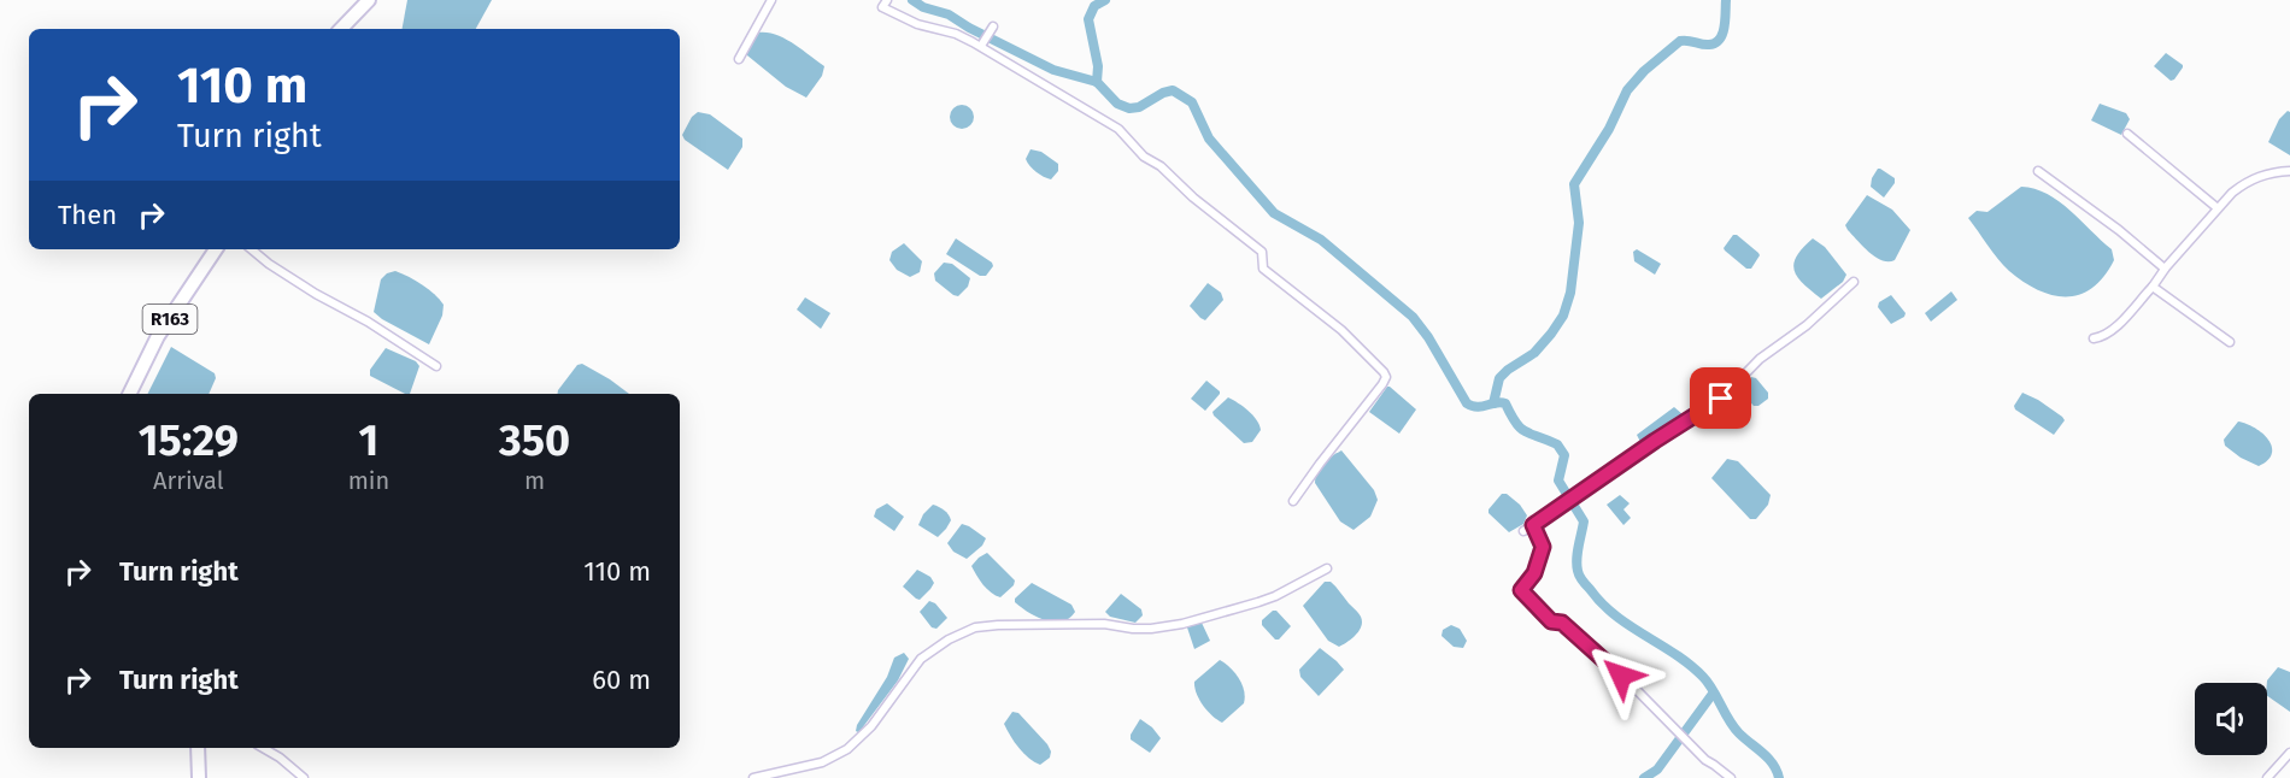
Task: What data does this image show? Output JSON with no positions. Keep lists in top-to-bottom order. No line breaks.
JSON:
{"streets":{"main road":["R163"]},"page":{"turn":["110 m","Turn right"],"then":"Then","eta":["15:29","Arrival","1","min","350","m"],"list":[{"name":"Turn right","value":"110 m"},{"name":"Turn right","value":"60 m"}]}}
